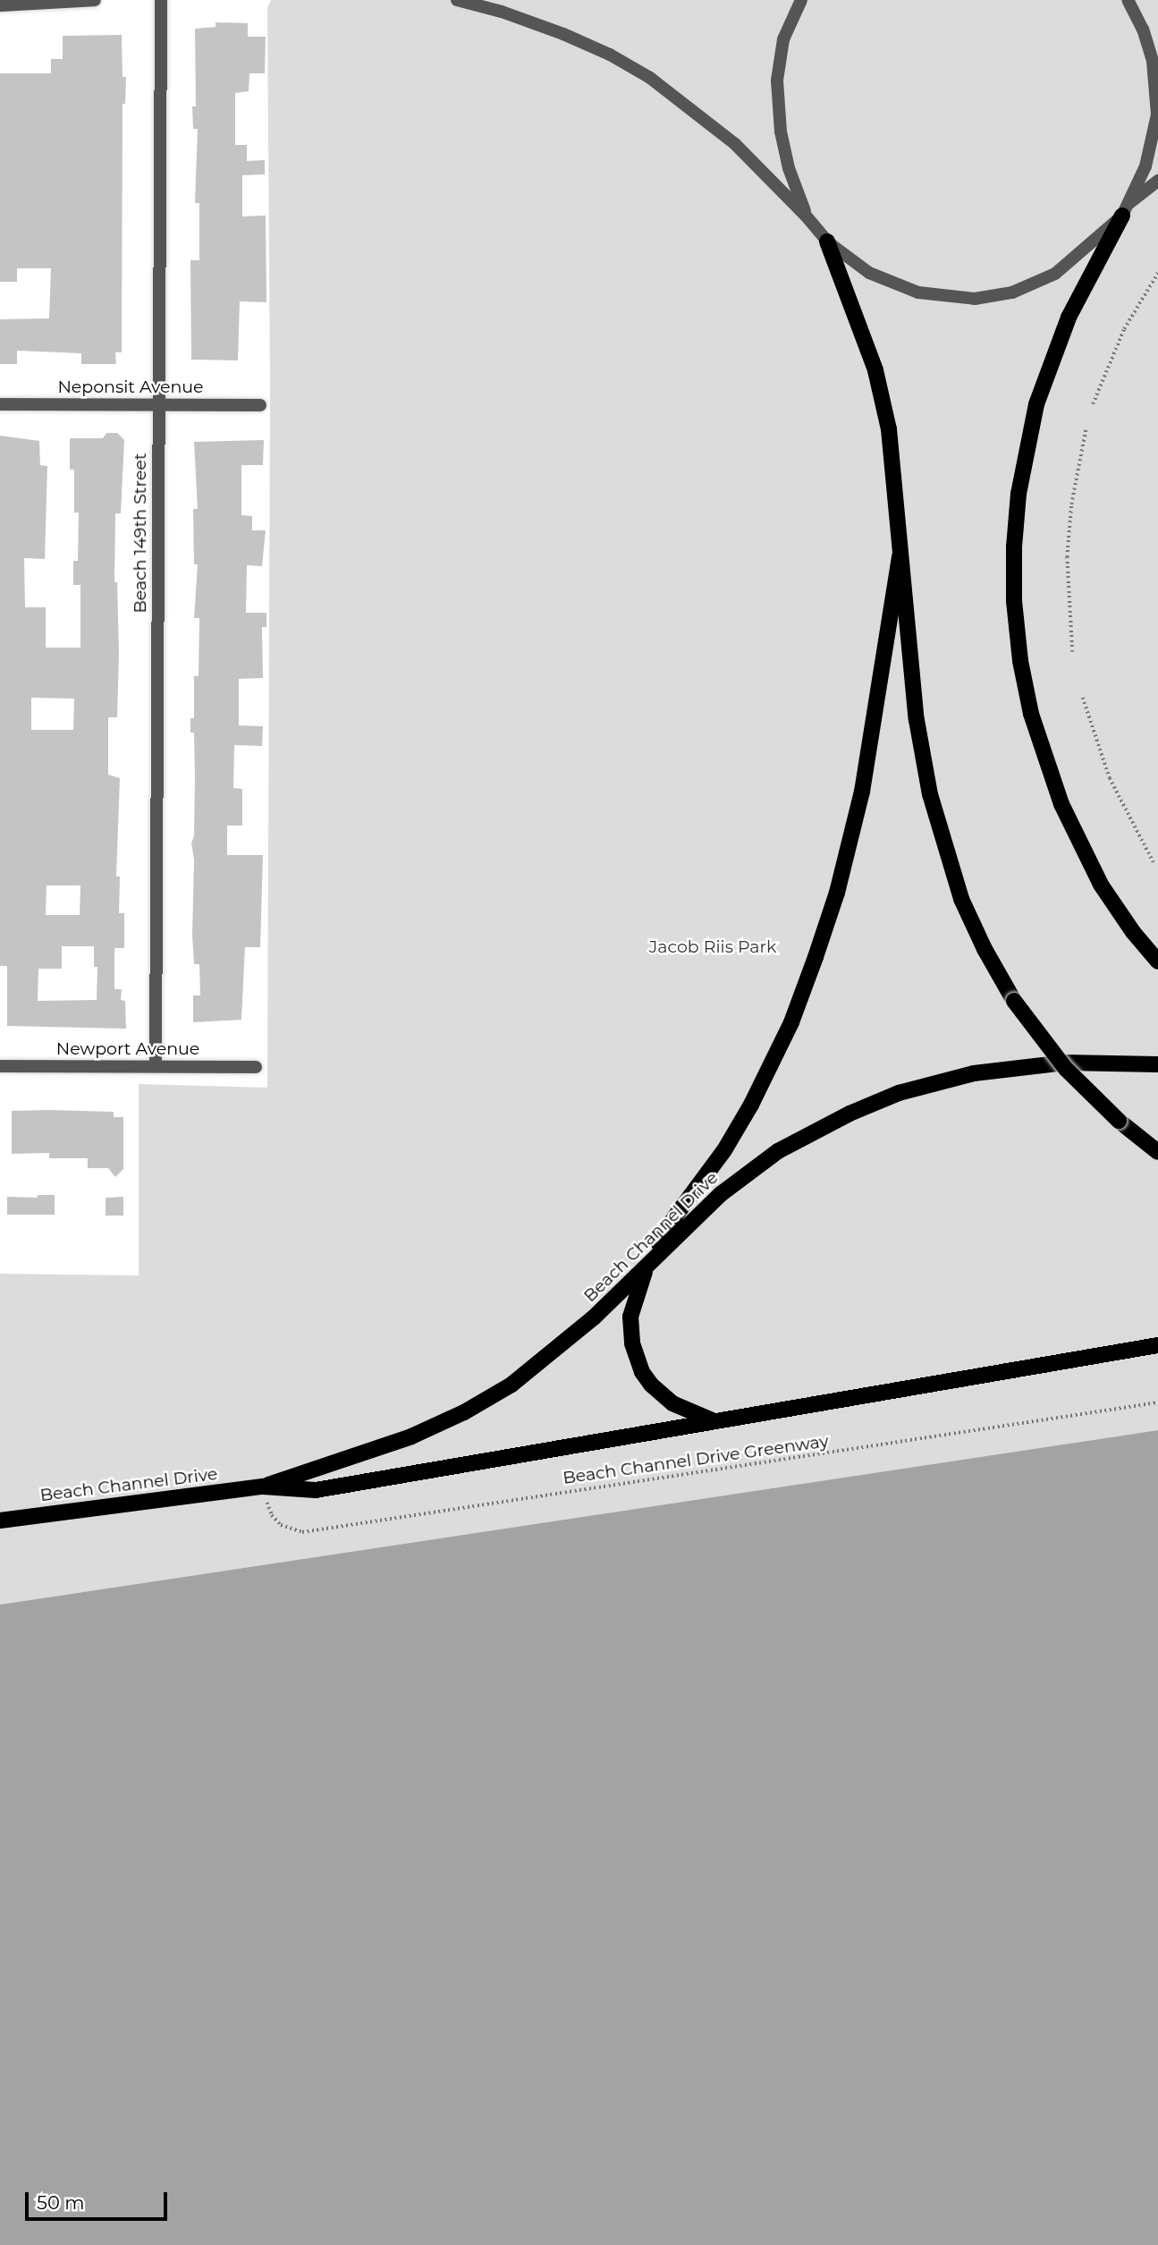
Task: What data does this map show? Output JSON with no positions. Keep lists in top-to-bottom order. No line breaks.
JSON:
{"streets":{"main road":["Beach Channel Drive"],"street":["Neponsit Avenue","Beach 149th Street","Newport Avenue"],"path":["Beach Channel Drive Greenway"]},"crossings":[["Neponsit Avenue","Beach 149th Street"],["Beach 149th Street","Newport Avenue"],["Beach Channel Drive","Beach Channel Drive Greenway"]],"parks":["Jacob Riis Park"],"scale_bar":"50 m"}
